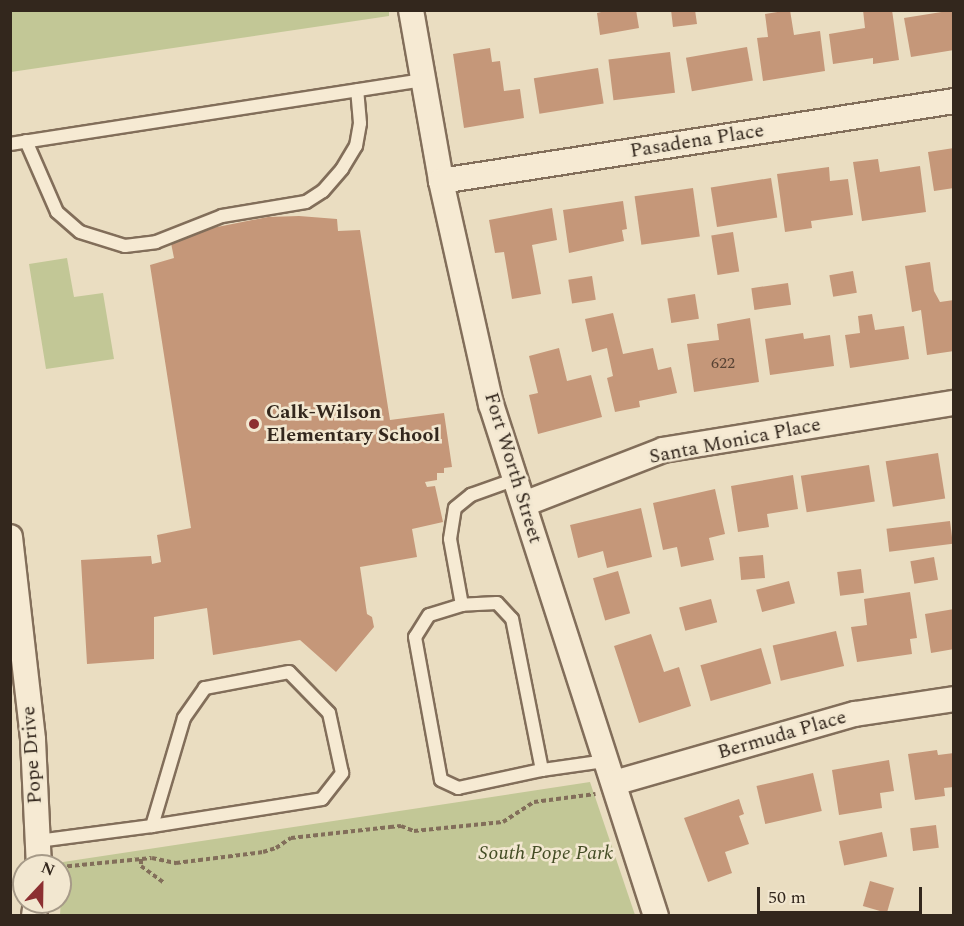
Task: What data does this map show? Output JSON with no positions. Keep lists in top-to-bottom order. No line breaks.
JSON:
{"streets":{"street":["Pasadena Place","Santa Monica Place","Fort Worth Street","Bermuda Place","Pope Drive"]},"crossings":[["Pasadena Place","Fort Worth Street"],["Santa Monica Place","Fort Worth Street"],["Fort Worth Street","Bermuda Place"]],"parks":["South Pope Park"],"places":["Calk-Wilson Elementary School"],"house_numbers":["622"],"scale_bar":"50 m","north":"top"}
